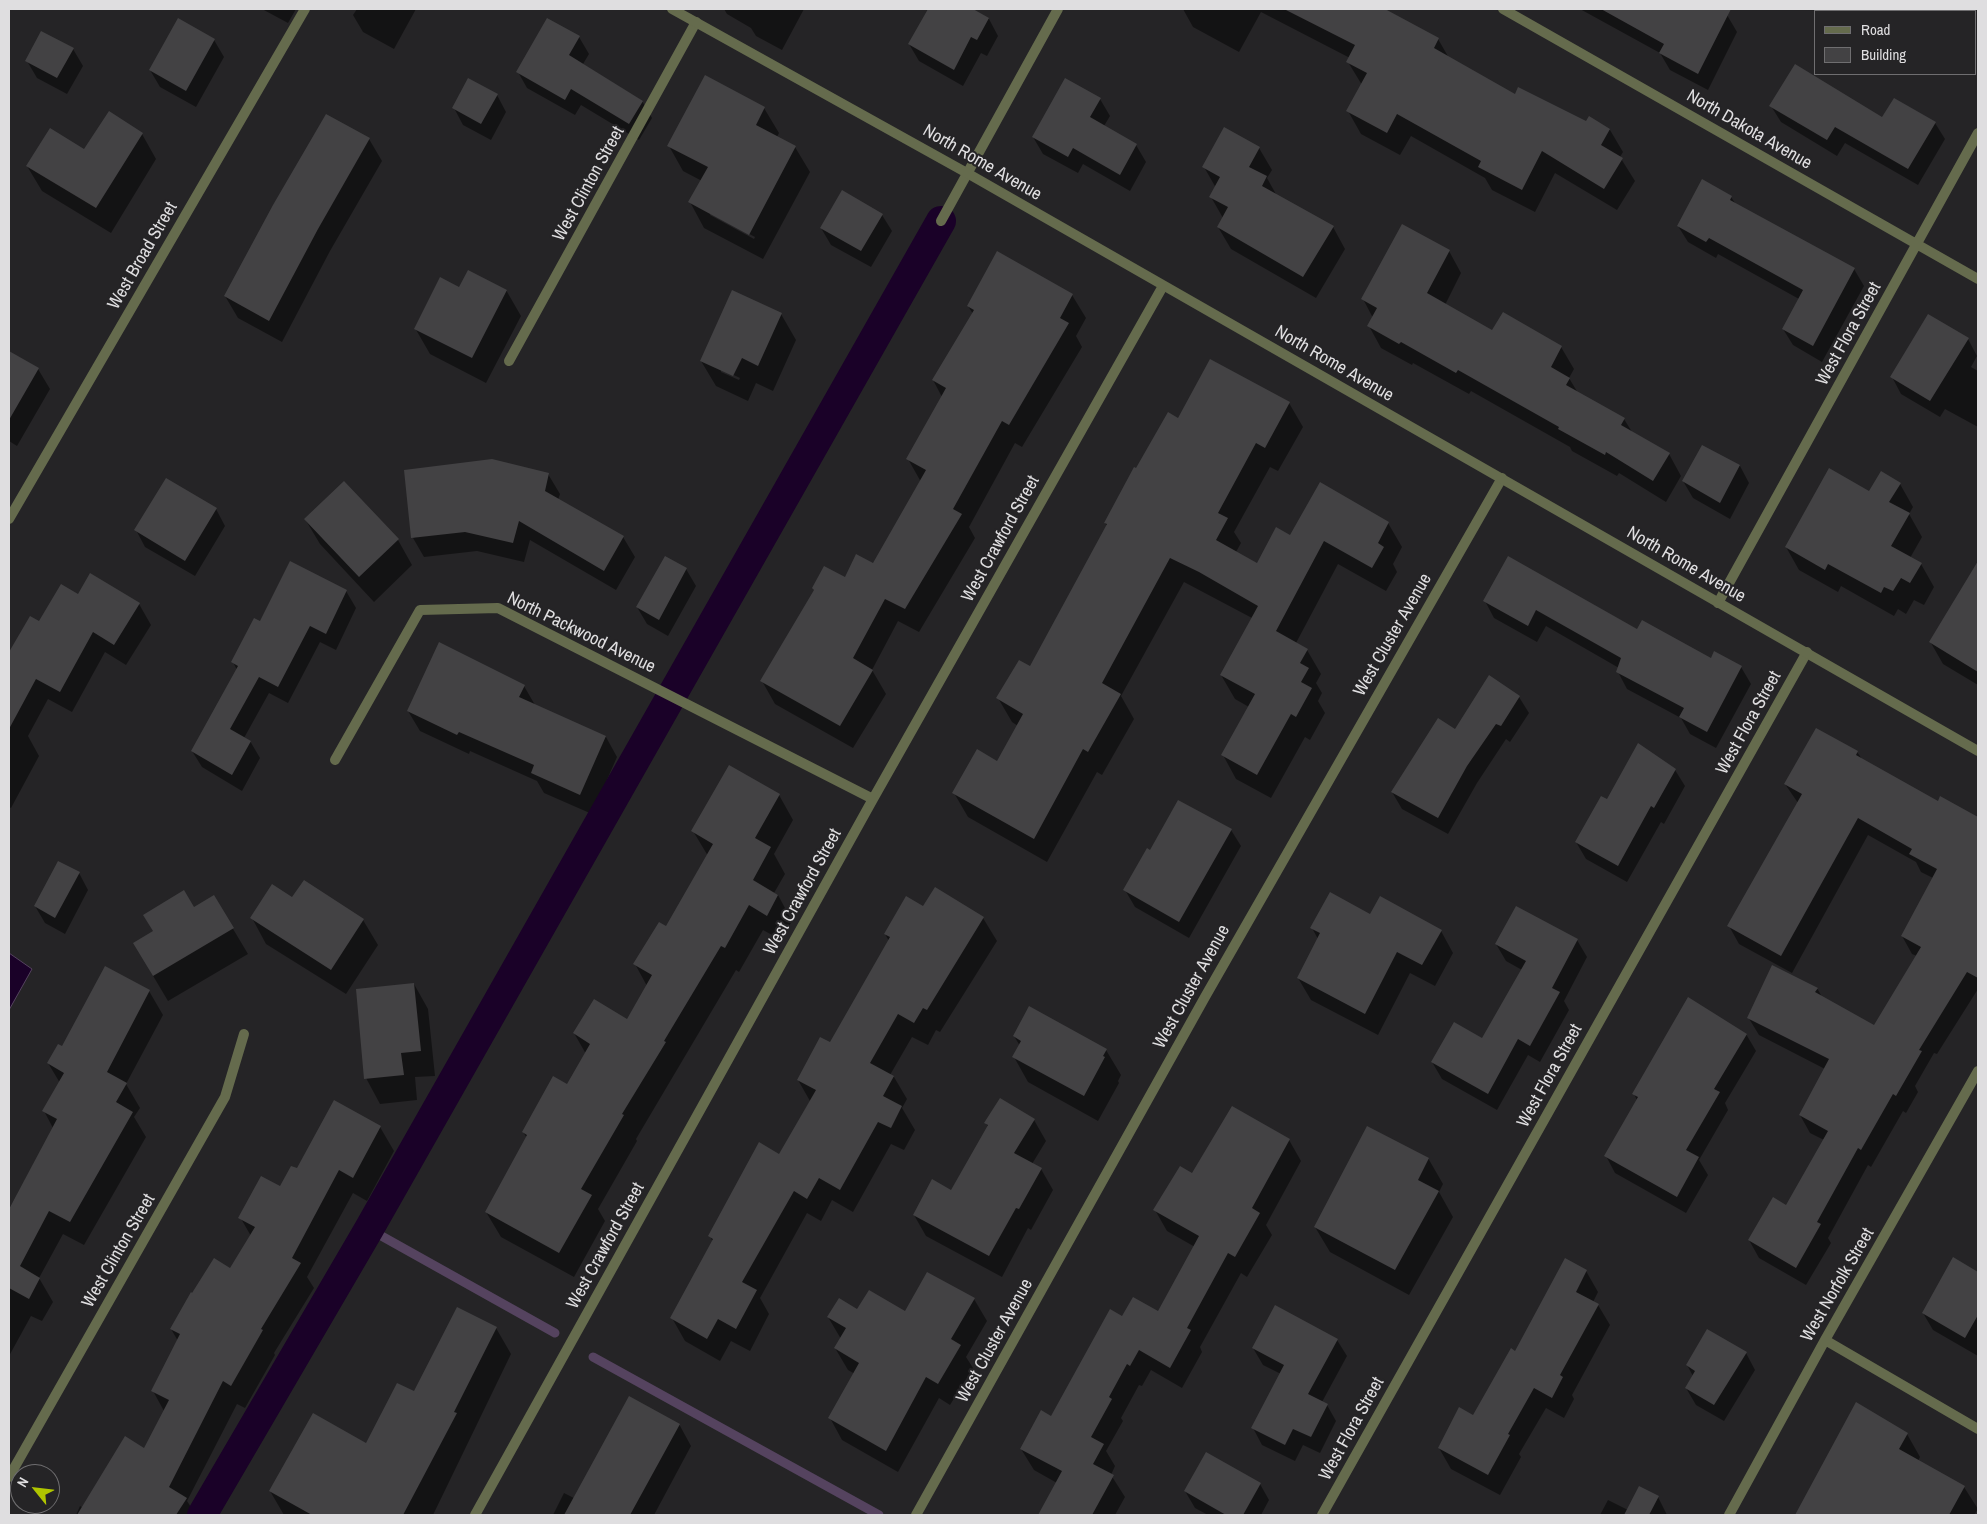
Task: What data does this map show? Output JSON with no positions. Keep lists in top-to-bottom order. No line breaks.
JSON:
{"streets":{"street":["North Dakota Avenue","North Rome Avenue","West Clinton Street","West Broad Street","West Flora Street","West Crawford Street","North Packwood Avenue","West Cluster Avenue","West Norfolk Street"]},"crossings":[["North Dakota Avenue","West Flora Street"],["North Rome Avenue","West Clinton Street"],["North Rome Avenue","West Flora Street"],["North Rome Avenue","West Crawford Street"],["North Rome Avenue","West Cluster Avenue"],["West Crawford Street","North Packwood Avenue"]],"legend":["Road","Building"],"north":"top left"}
